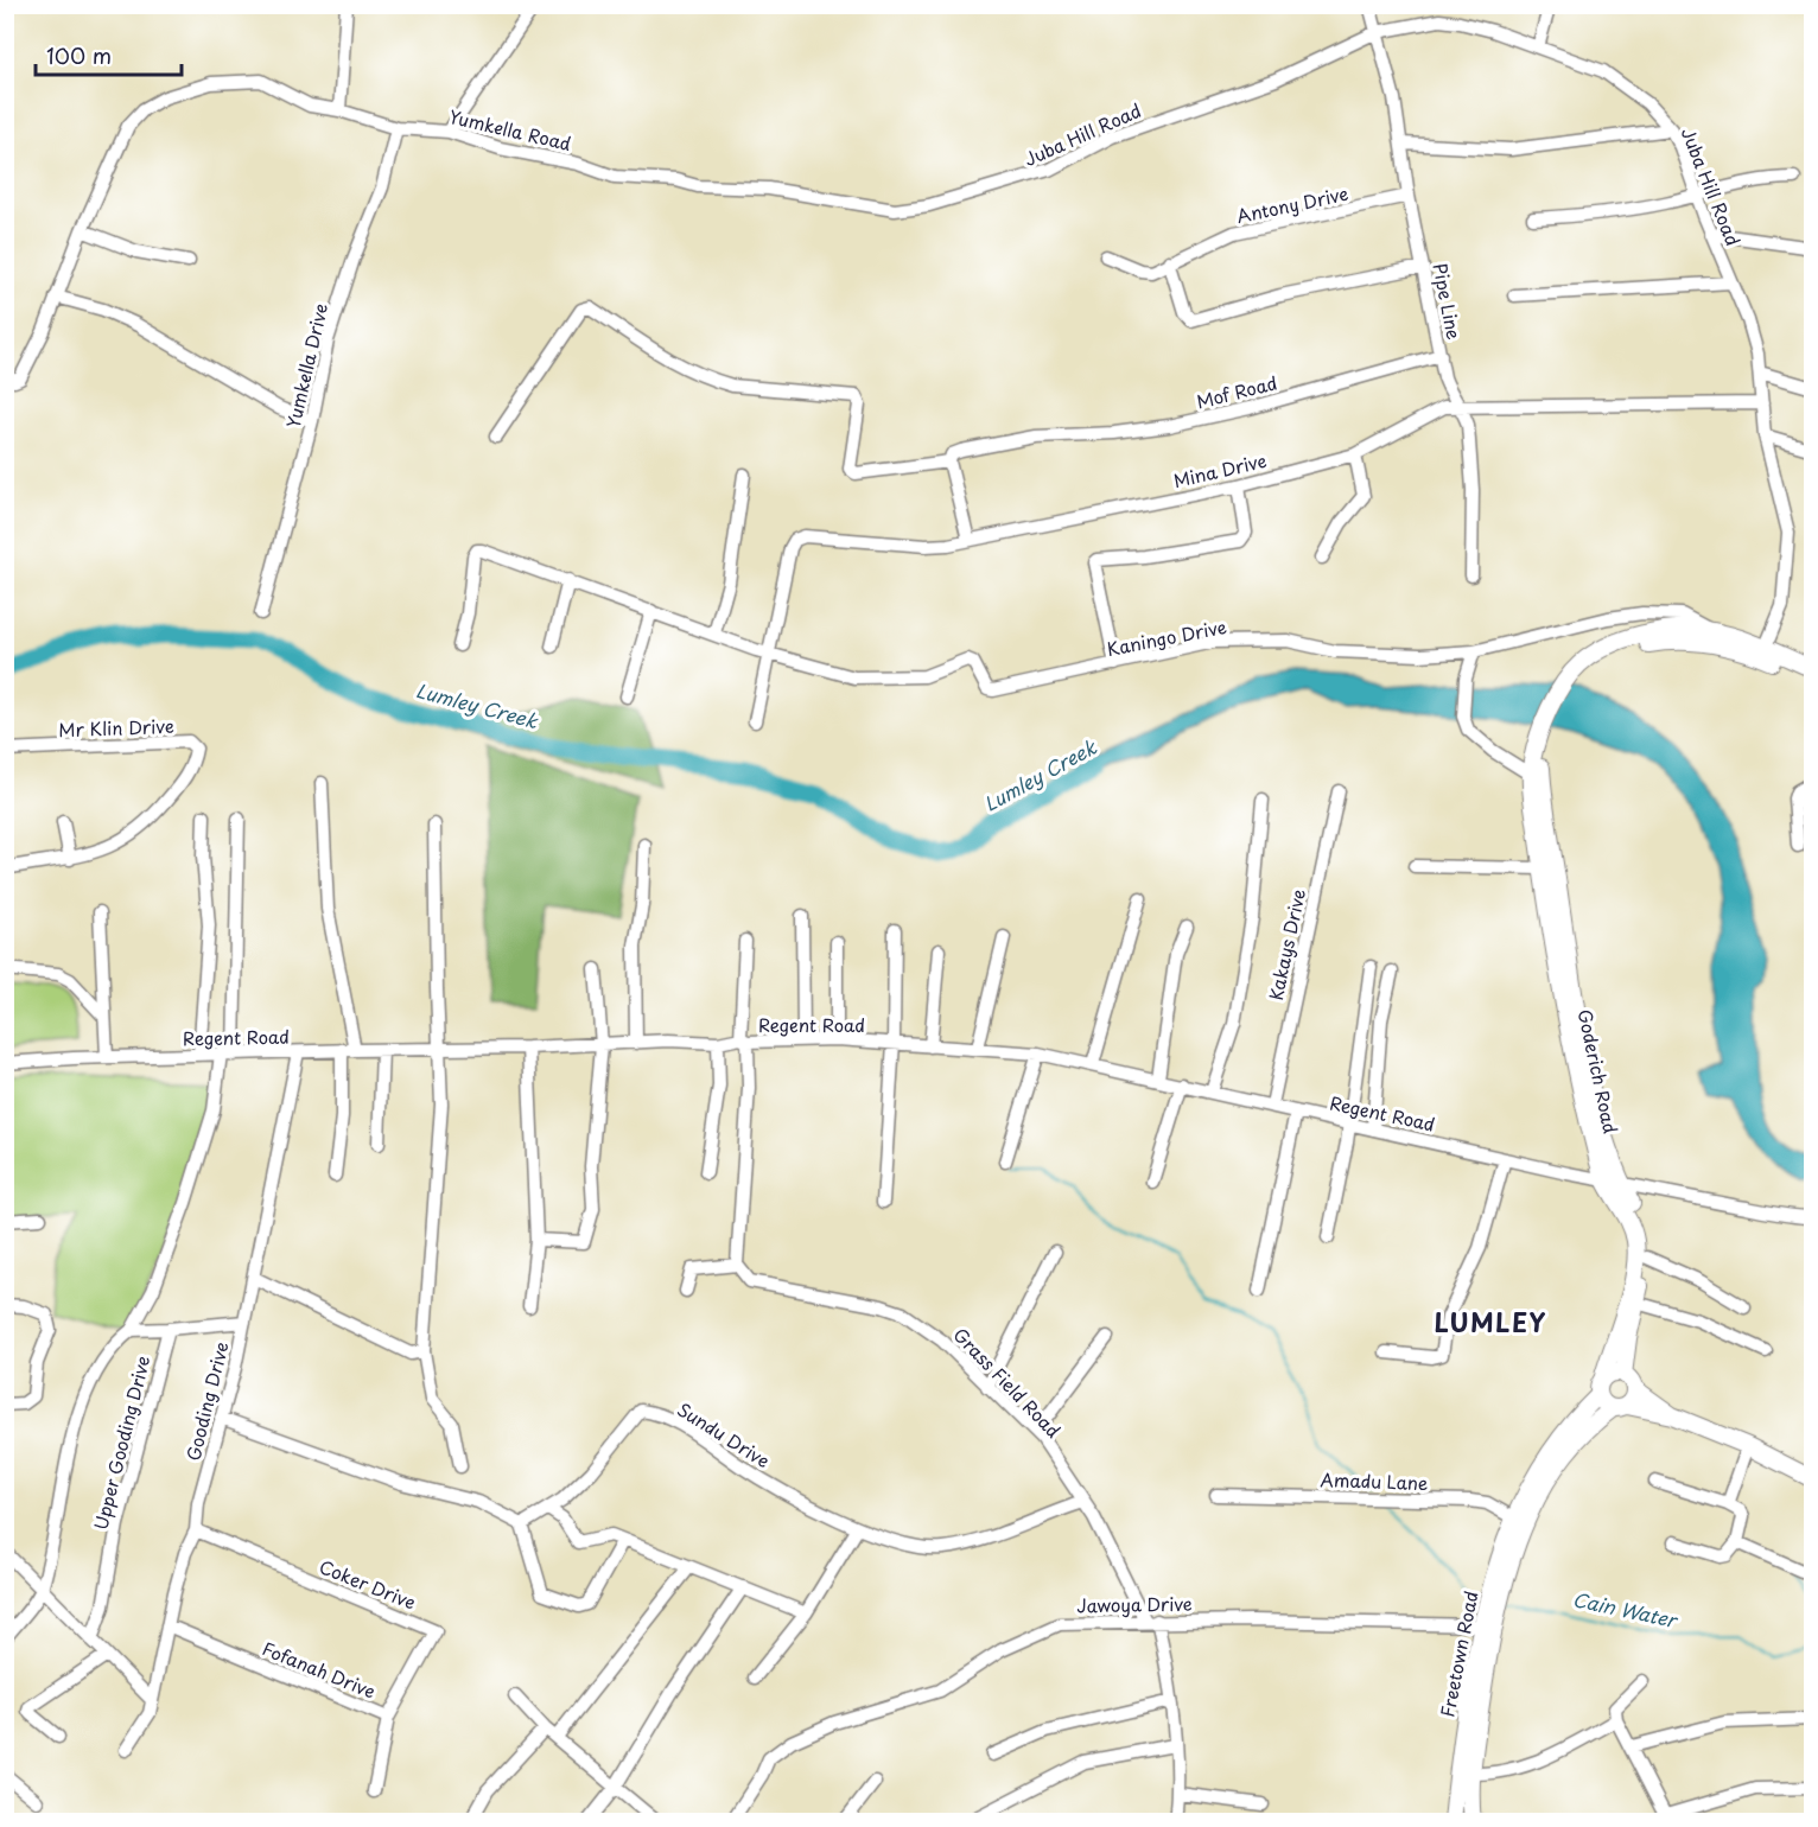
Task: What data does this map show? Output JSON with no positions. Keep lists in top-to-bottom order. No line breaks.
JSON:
{"streets":{"main road":["Goderich Road","Freetown Road"],"street":["Yumkella Road","Juba Hill Road","Antony Drive","Pipe Line","Yumkella Drive","Mof Road","Mina Drive","Kaningo Drive","Mr Klin Drive","Kakays Drive","Regent Road","Grass Field Road","Gooding Drive","Sundu Drive","Upper Gooding Drive","Amadu Lane","Coker Drive","Jawoya Drive","Fofanah Drive"]},"crossings":[["Yumkella Road","Juba Hill Road"],["Yumkella Road","Yumkella Drive"],["Juba Hill Road","Pipe Line"],["Juba Hill Road","Mina Drive"],["Antony Drive","Pipe Line"],["Pipe Line","Mof Road"],["Pipe Line","Mina Drive"],["Mina Drive","Kaningo Drive"],["Kakays Drive","Regent Road"],["Regent Road","Goderich Road"],["Regent Road","Gooding Drive"],["Goderich Road","Freetown Road"],["Grass Field Road","Sundu Drive"],["Grass Field Road","Jawoya Drive"],["Gooding Drive","Coker Drive"],["Gooding Drive","Fofanah Drive"],["Amadu Lane","Freetown Road"],["Coker Drive","Fofanah Drive"],["Jawoya Drive","Freetown Road"]],"districts":["LUMLEY"],"water":["Lumley Creek","Cain Water"],"scale_bar":"100 m"}
